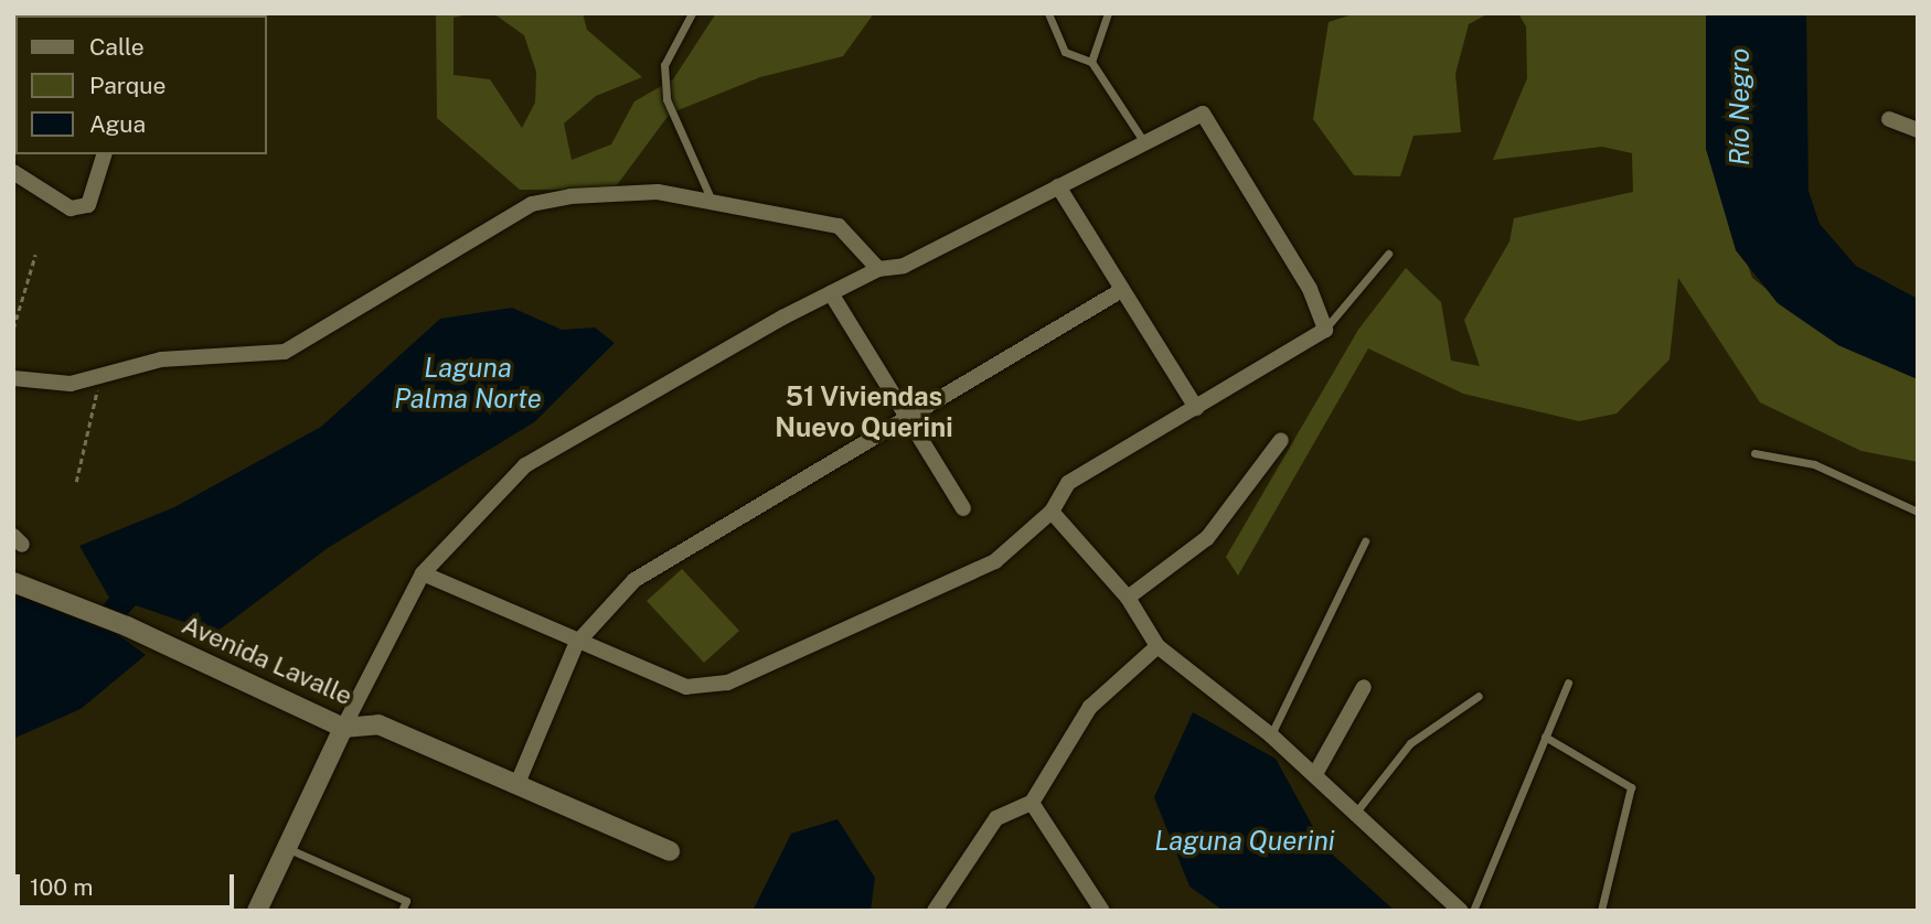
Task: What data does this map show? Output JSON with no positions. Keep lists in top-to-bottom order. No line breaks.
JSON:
{"streets":{"street":["Avenida Lavalle"]},"districts":["51 Viviendas Nuevo Querini"],"water":["Río Negro","Laguna Palma Norte","Laguna Querini"],"legend":["Calle","Parque","Agua"],"scale_bar":"100 m"}
